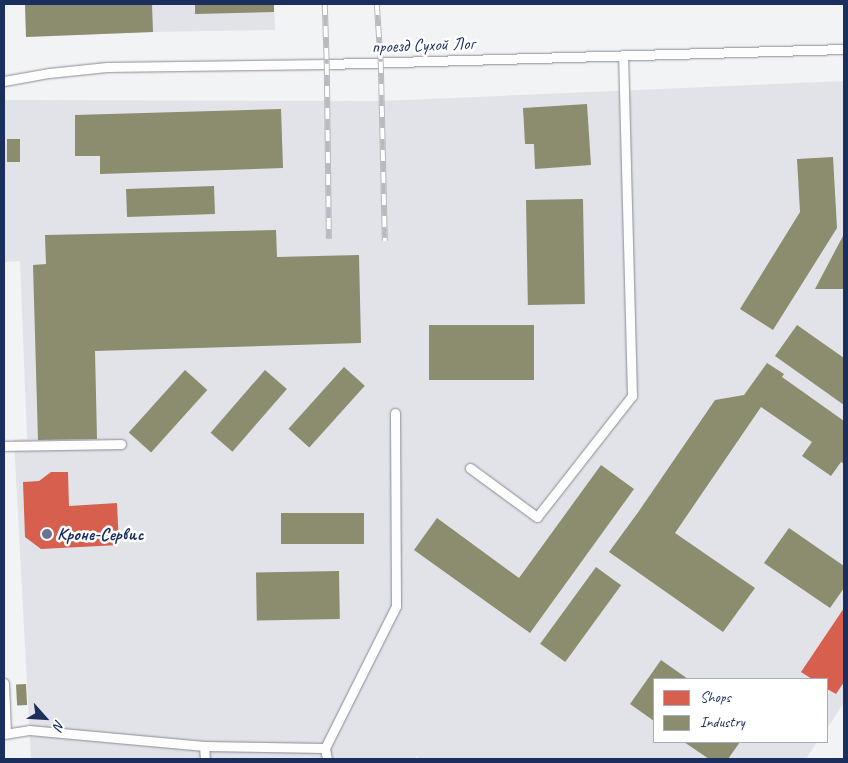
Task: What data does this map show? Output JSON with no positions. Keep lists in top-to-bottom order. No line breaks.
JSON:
{"streets":{"lane":["проезд Сухой Лог"]},"places":["Кроне-Сервис"],"legend":["Shops","Industry"],"north":"bottom right"}
